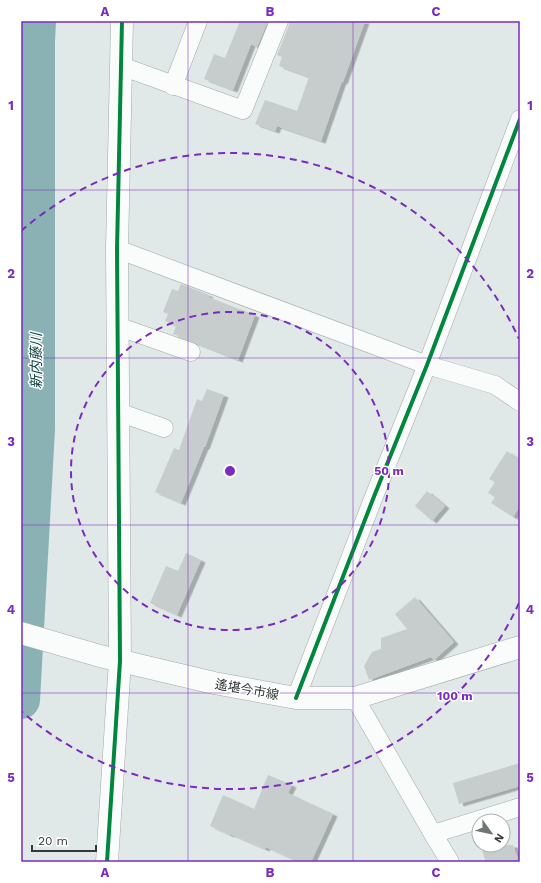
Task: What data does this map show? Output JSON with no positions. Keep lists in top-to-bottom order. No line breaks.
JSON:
{"streets":{"street":["遙堪今市線"]},"water":["新内藤川"],"scale_bar":"20 m","north":"bottom right","grid":{"columns":["A","B","C"],"rows":["1","2","3","4","5"]},"rings":["50 m","100 m"]}
